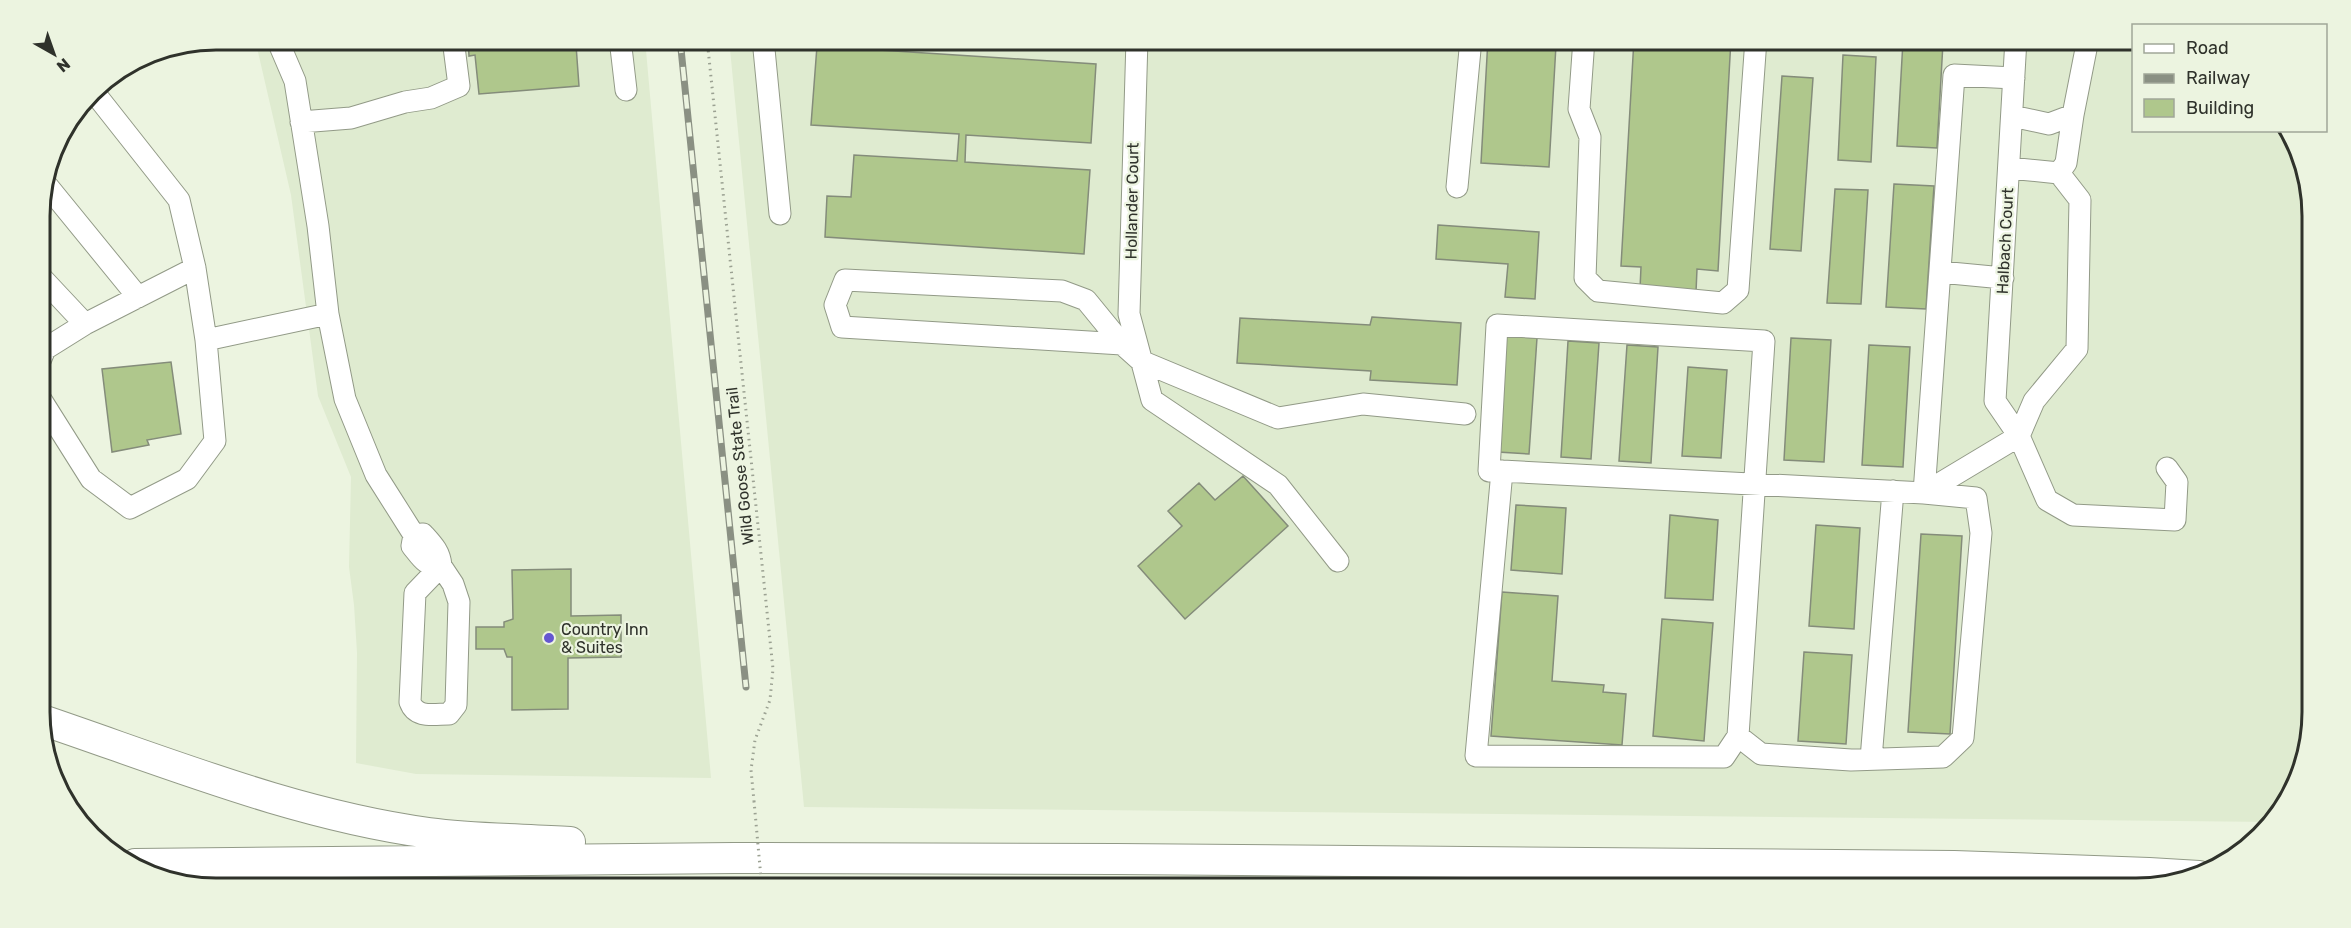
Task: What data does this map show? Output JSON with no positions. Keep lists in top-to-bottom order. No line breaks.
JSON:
{"streets":{"street":["Hollander Court","Halbach Court"],"path":["Wild Goose State Trail"]},"places":["Country Inn & Suites"],"legend":["Road","Railway","Building"],"north":"bottom right"}
